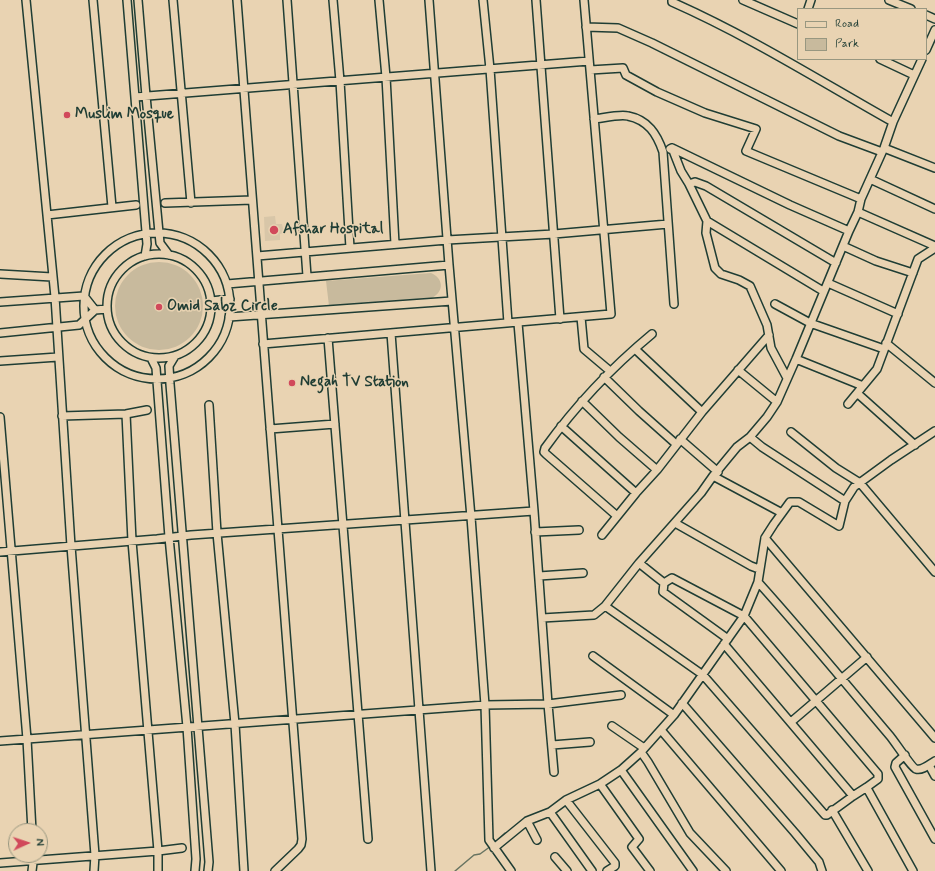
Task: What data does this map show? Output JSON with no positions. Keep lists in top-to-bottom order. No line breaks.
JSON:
{"places":["Muslim Mosque","Afshar Hospital","Omid Sabz Circle","Negah TV Station"],"legend":["Road","Park"],"north":"right"}
